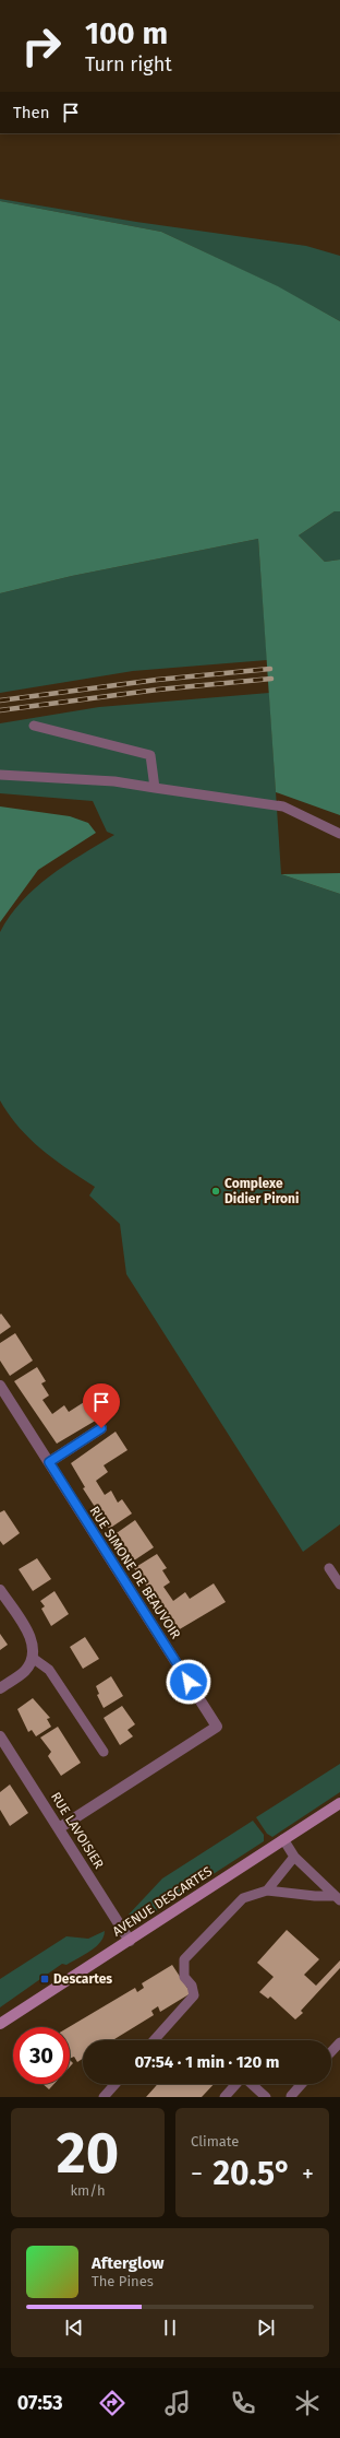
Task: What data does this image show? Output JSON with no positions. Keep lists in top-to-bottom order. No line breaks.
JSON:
{"streets":{"main road":["AVENUE DESCARTES"],"street":["RUE SIMONE DE BEAUVOIR","RUE LAVOISIER"]},"crossings":[["RUE SIMONE DE BEAUVOIR","RUE LAVOISIER"],["RUE LAVOISIER","AVENUE DESCARTES"]],"places":{"other":["Complexe Didier Pironi"],"transit":["Descartes"]},"page":{"turn":["100 m","Turn right"],"then":"Then","limit":"30","trip":"07:54 · 1 min · 120 m","tile":[["20","km/h"],"Climate"],"heat":["−","20.5°","+"],"song":["Afterglow","The Pines"],"tabs":"07:53"}}
